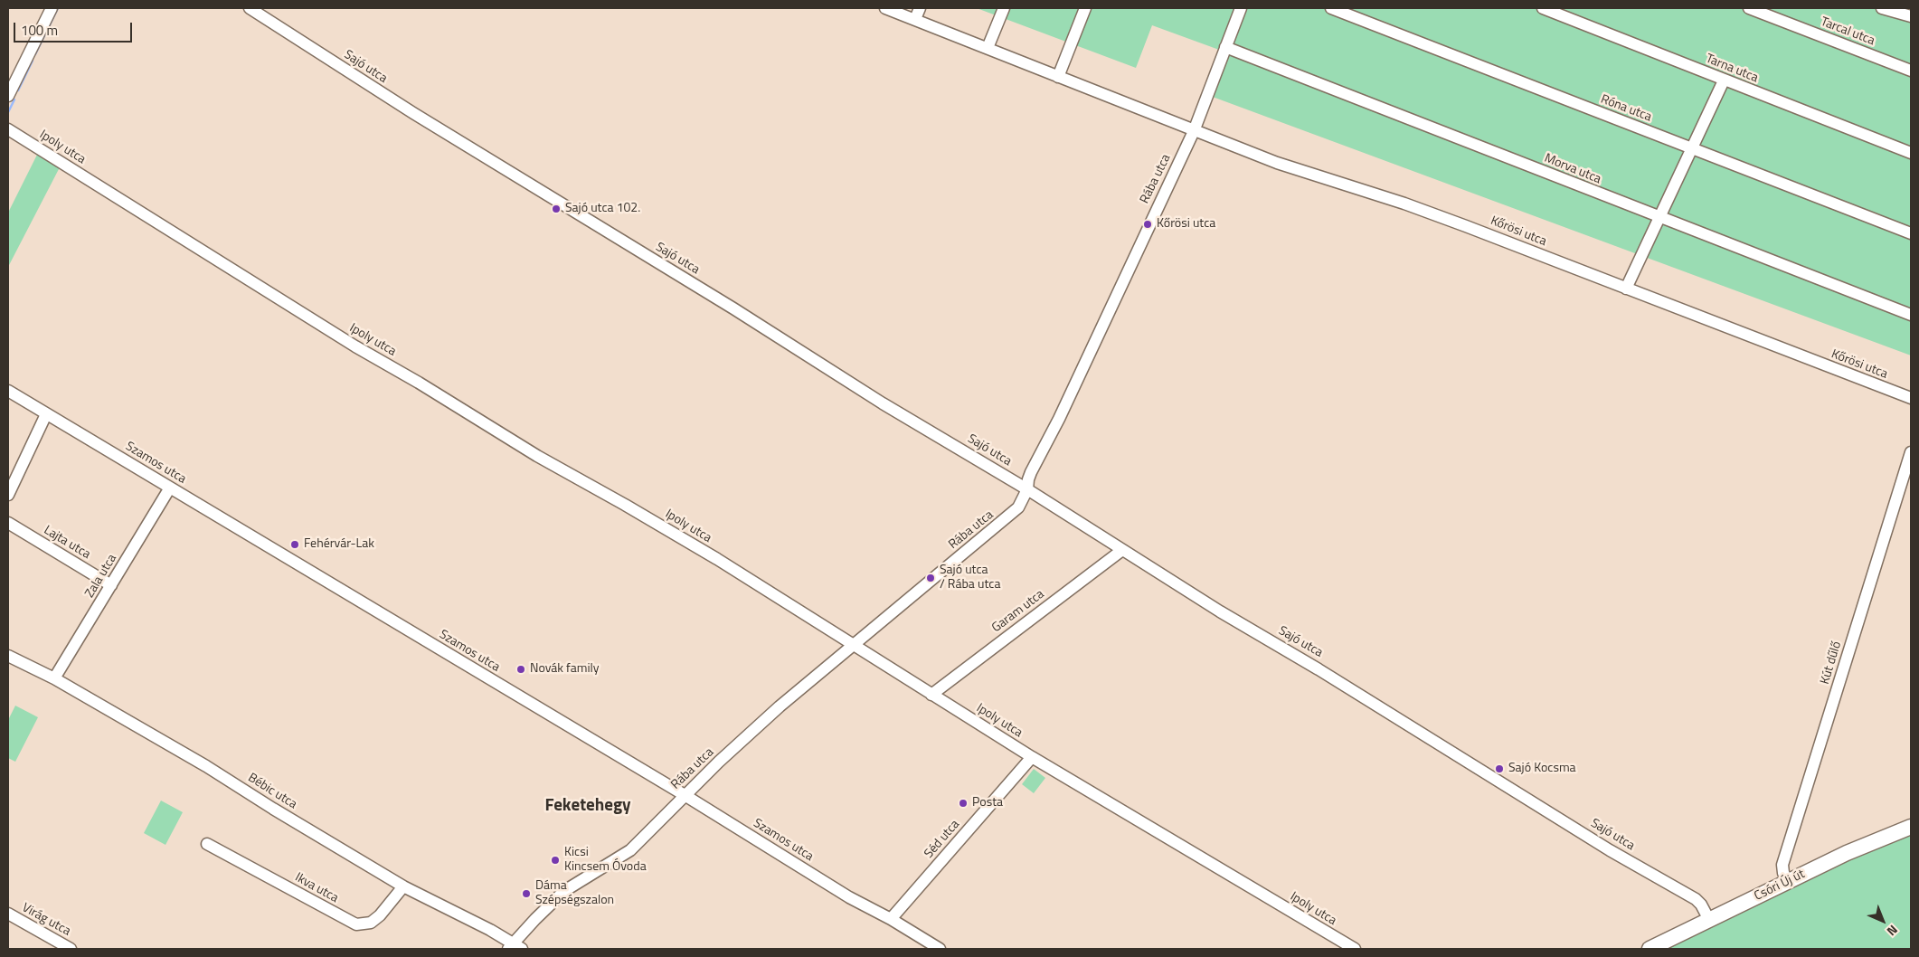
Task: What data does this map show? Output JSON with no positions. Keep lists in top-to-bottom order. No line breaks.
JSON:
{"streets":{"main road":["Csóri Új út"],"street":["Tarcal utca","Sajó utca","Tarna utca","Róna utca","Ipoly utca","Morva utca","Rába utca","Kőrösi utca","Szamos utca","Lajta utca","Zala utca","Garam utca","Kút dűlő","Bébic utca","Séd utca","Ikva utca","Virág utca"]},"crossings":[["Sajó utca","Rába utca"],["Sajó utca","Garam utca"],["Sajó utca","Csóri Új út"],["Ipoly utca","Rába utca"],["Ipoly utca","Garam utca"],["Ipoly utca","Séd utca"],["Morva utca","Rába utca"],["Rába utca","Kőrösi utca"],["Rába utca","Szamos utca"],["Rába utca","Bébic utca"],["Szamos utca","Zala utca"],["Szamos utca","Séd utca"],["Lajta utca","Zala utca"],["Zala utca","Bébic utca"],["Kút dűlő","Csóri Új út"],["Bébic utca","Ikva utca"]],"districts":["Feketehegy"],"places":["Sajó utca 102.","Kőrösi utca","Fehérvár-Lak","Sajó utca / Rába utca","Novák family","Sajó Kocsma","Posta","Kicsi Kincsem Óvoda","Dáma Szépségszalon"],"scale_bar":"100 m","north":"bottom right"}
